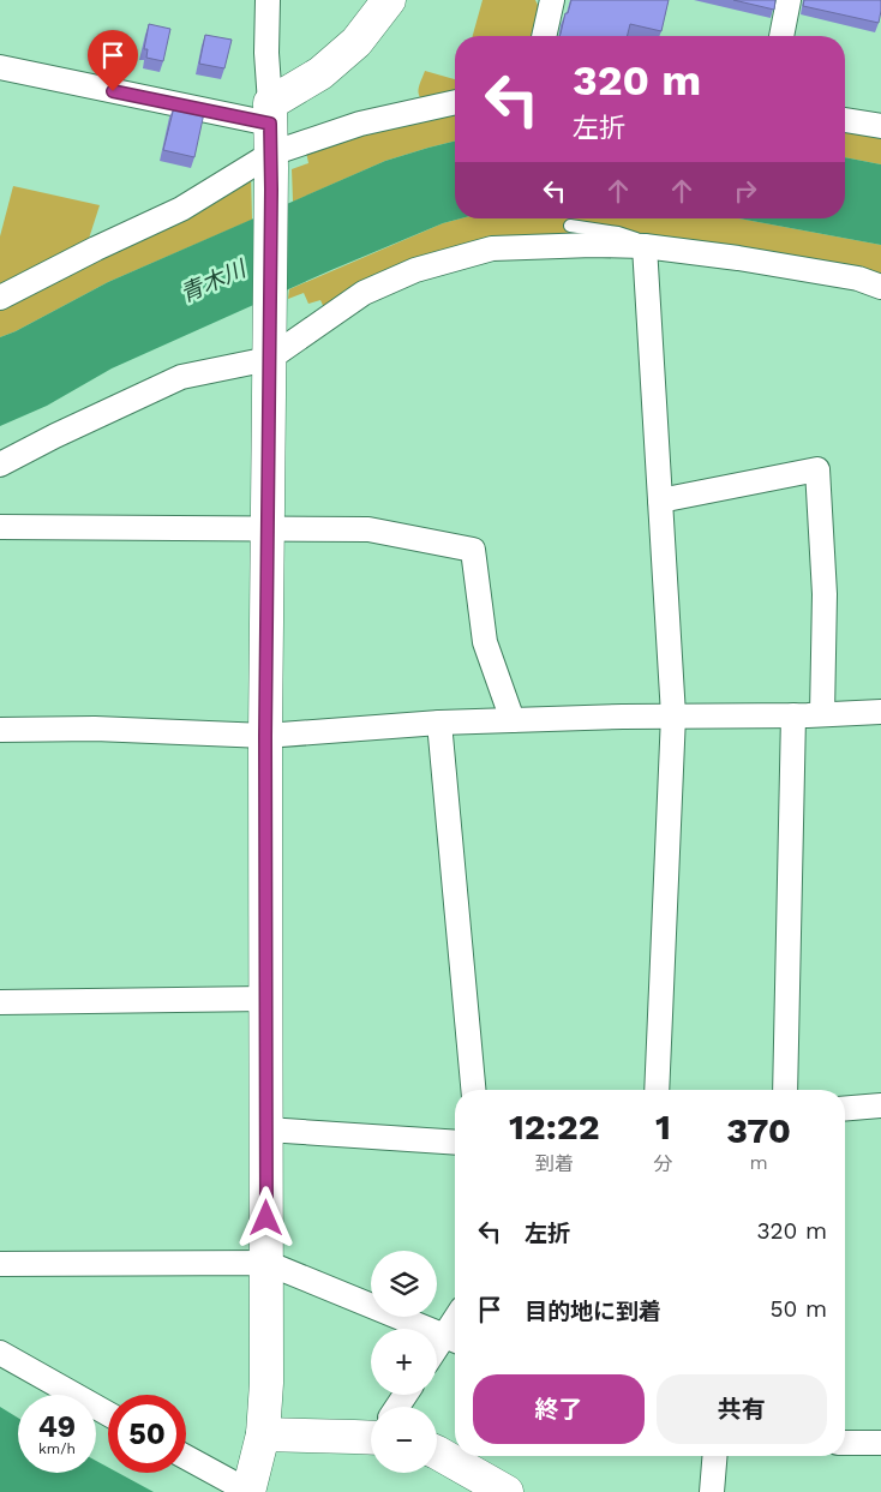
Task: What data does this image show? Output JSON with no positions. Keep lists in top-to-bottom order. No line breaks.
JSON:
{"water":["青木川"],"page":{"turn":["320 m","左折"],"eta":["12:22","到着","1","分","370","m"],"list":[{"name":"左折","value":"320 m"},{"name":"目的地に到着","value":"50 m"}],"map_buttons":["+","−"],"buttons":["終了","共有"],"speed":"49 km/h","limit":"50"}}
